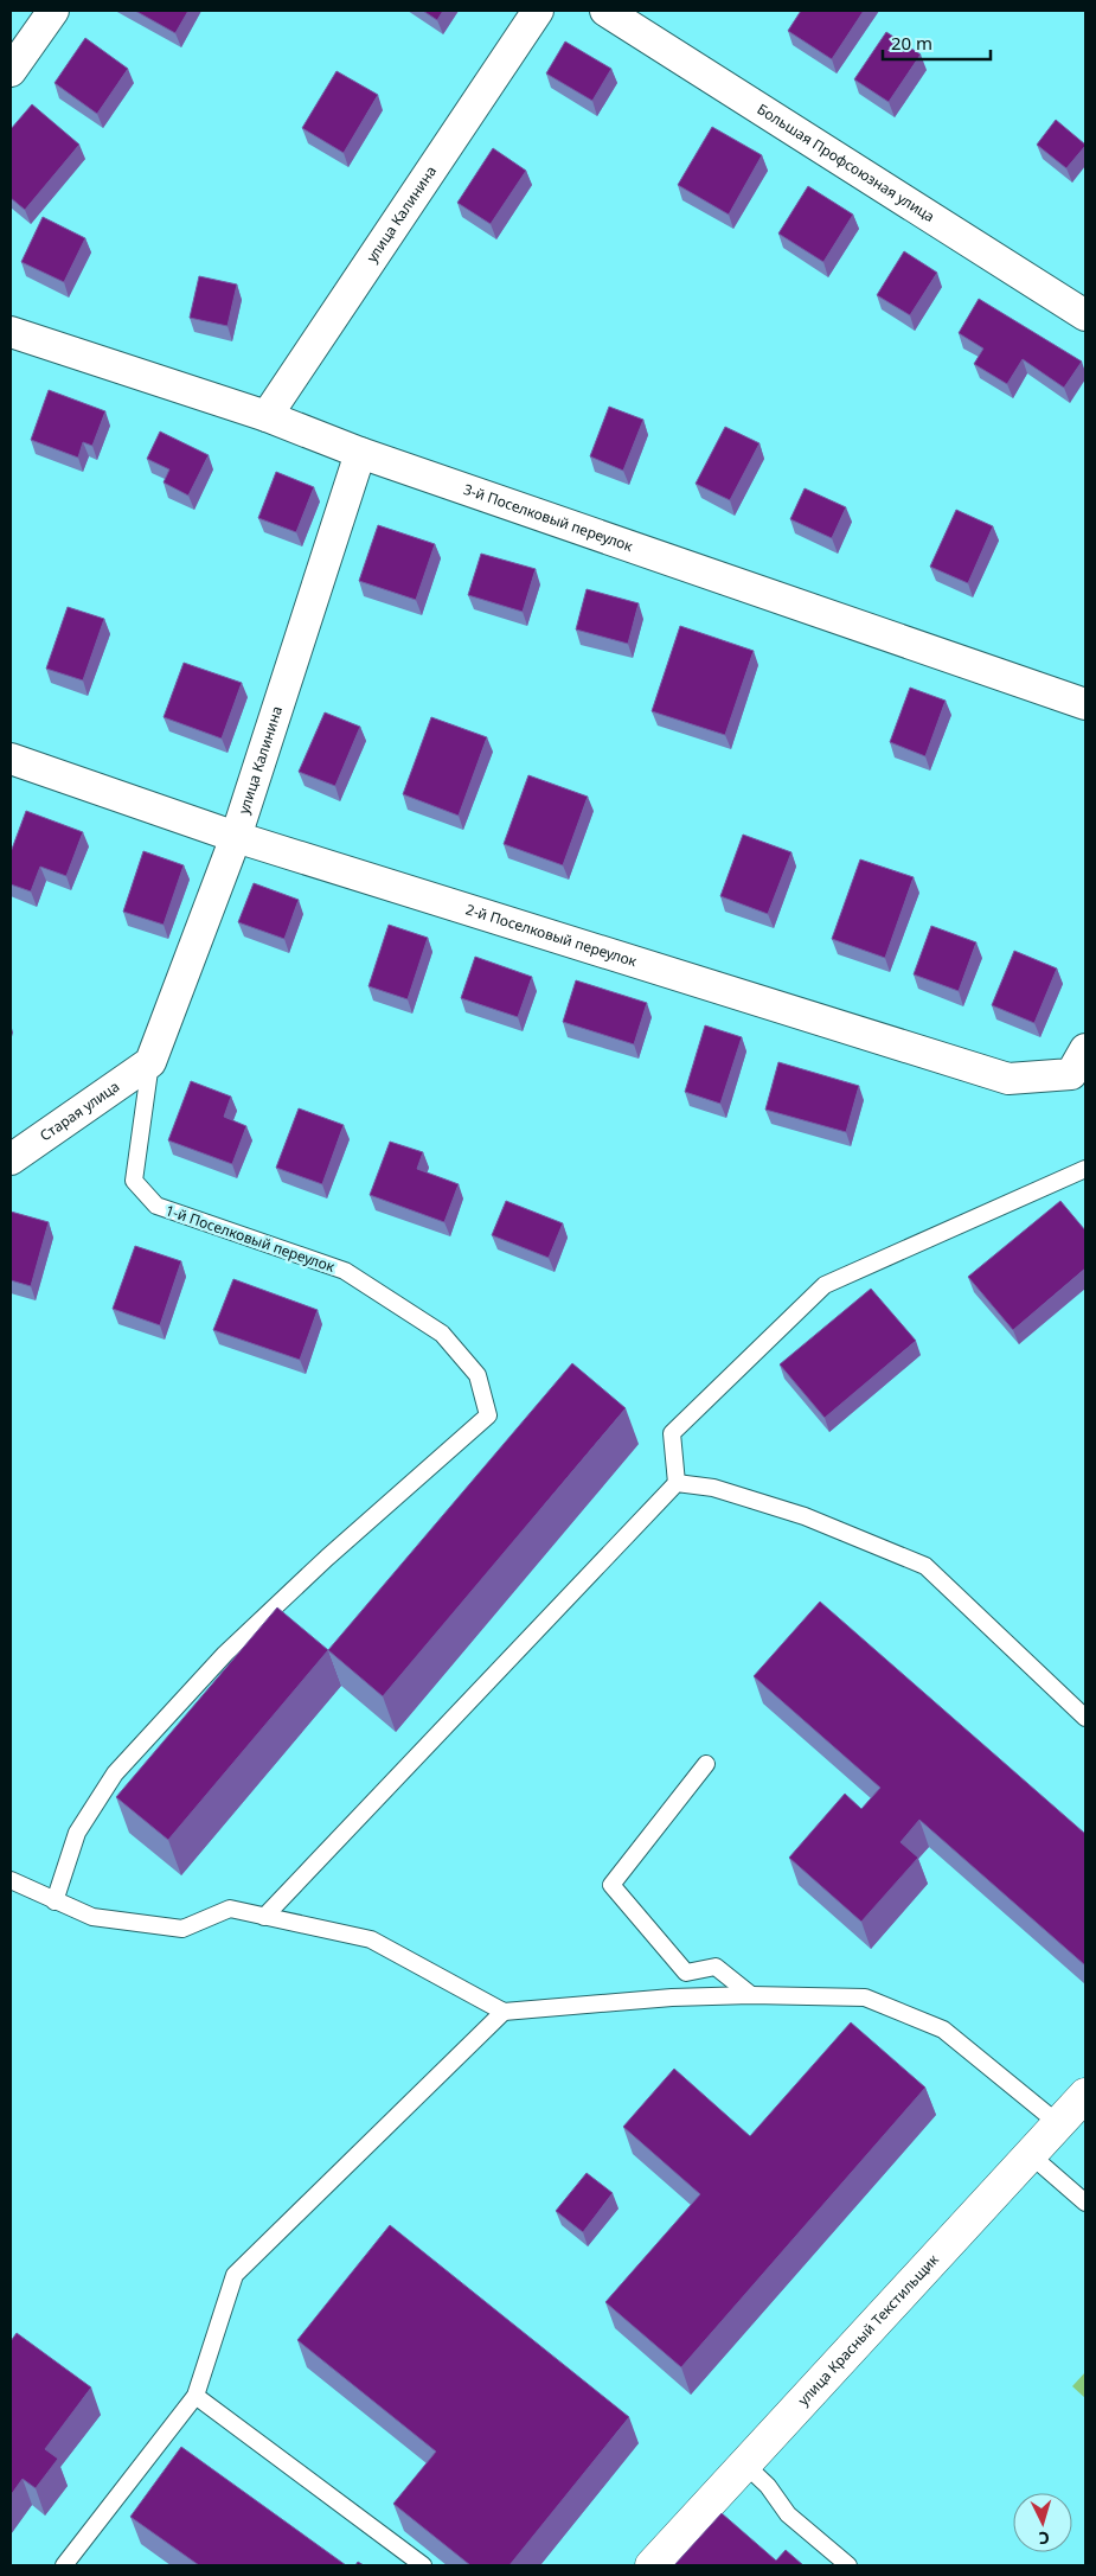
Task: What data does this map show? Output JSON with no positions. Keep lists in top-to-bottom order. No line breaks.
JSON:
{"streets":{"street":["Большая Профсоюзная улица","улица Калинина","3-й Поселковый переулок","2-й Поселковый переулок","Старая улица","улица Красный Текстильщик"],"lane":["1-й Поселковый переулок"]},"crossings":[["улица Калинина","3-й Поселковый переулок"],["улица Калинина","2-й Поселковый переулок"],["улица Калинина","Старая улица"],["улица Калинина","1-й Поселковый переулок"],["Старая улица","1-й Поселковый переулок"]],"scale_bar":"20 m","north":"bottom"}
